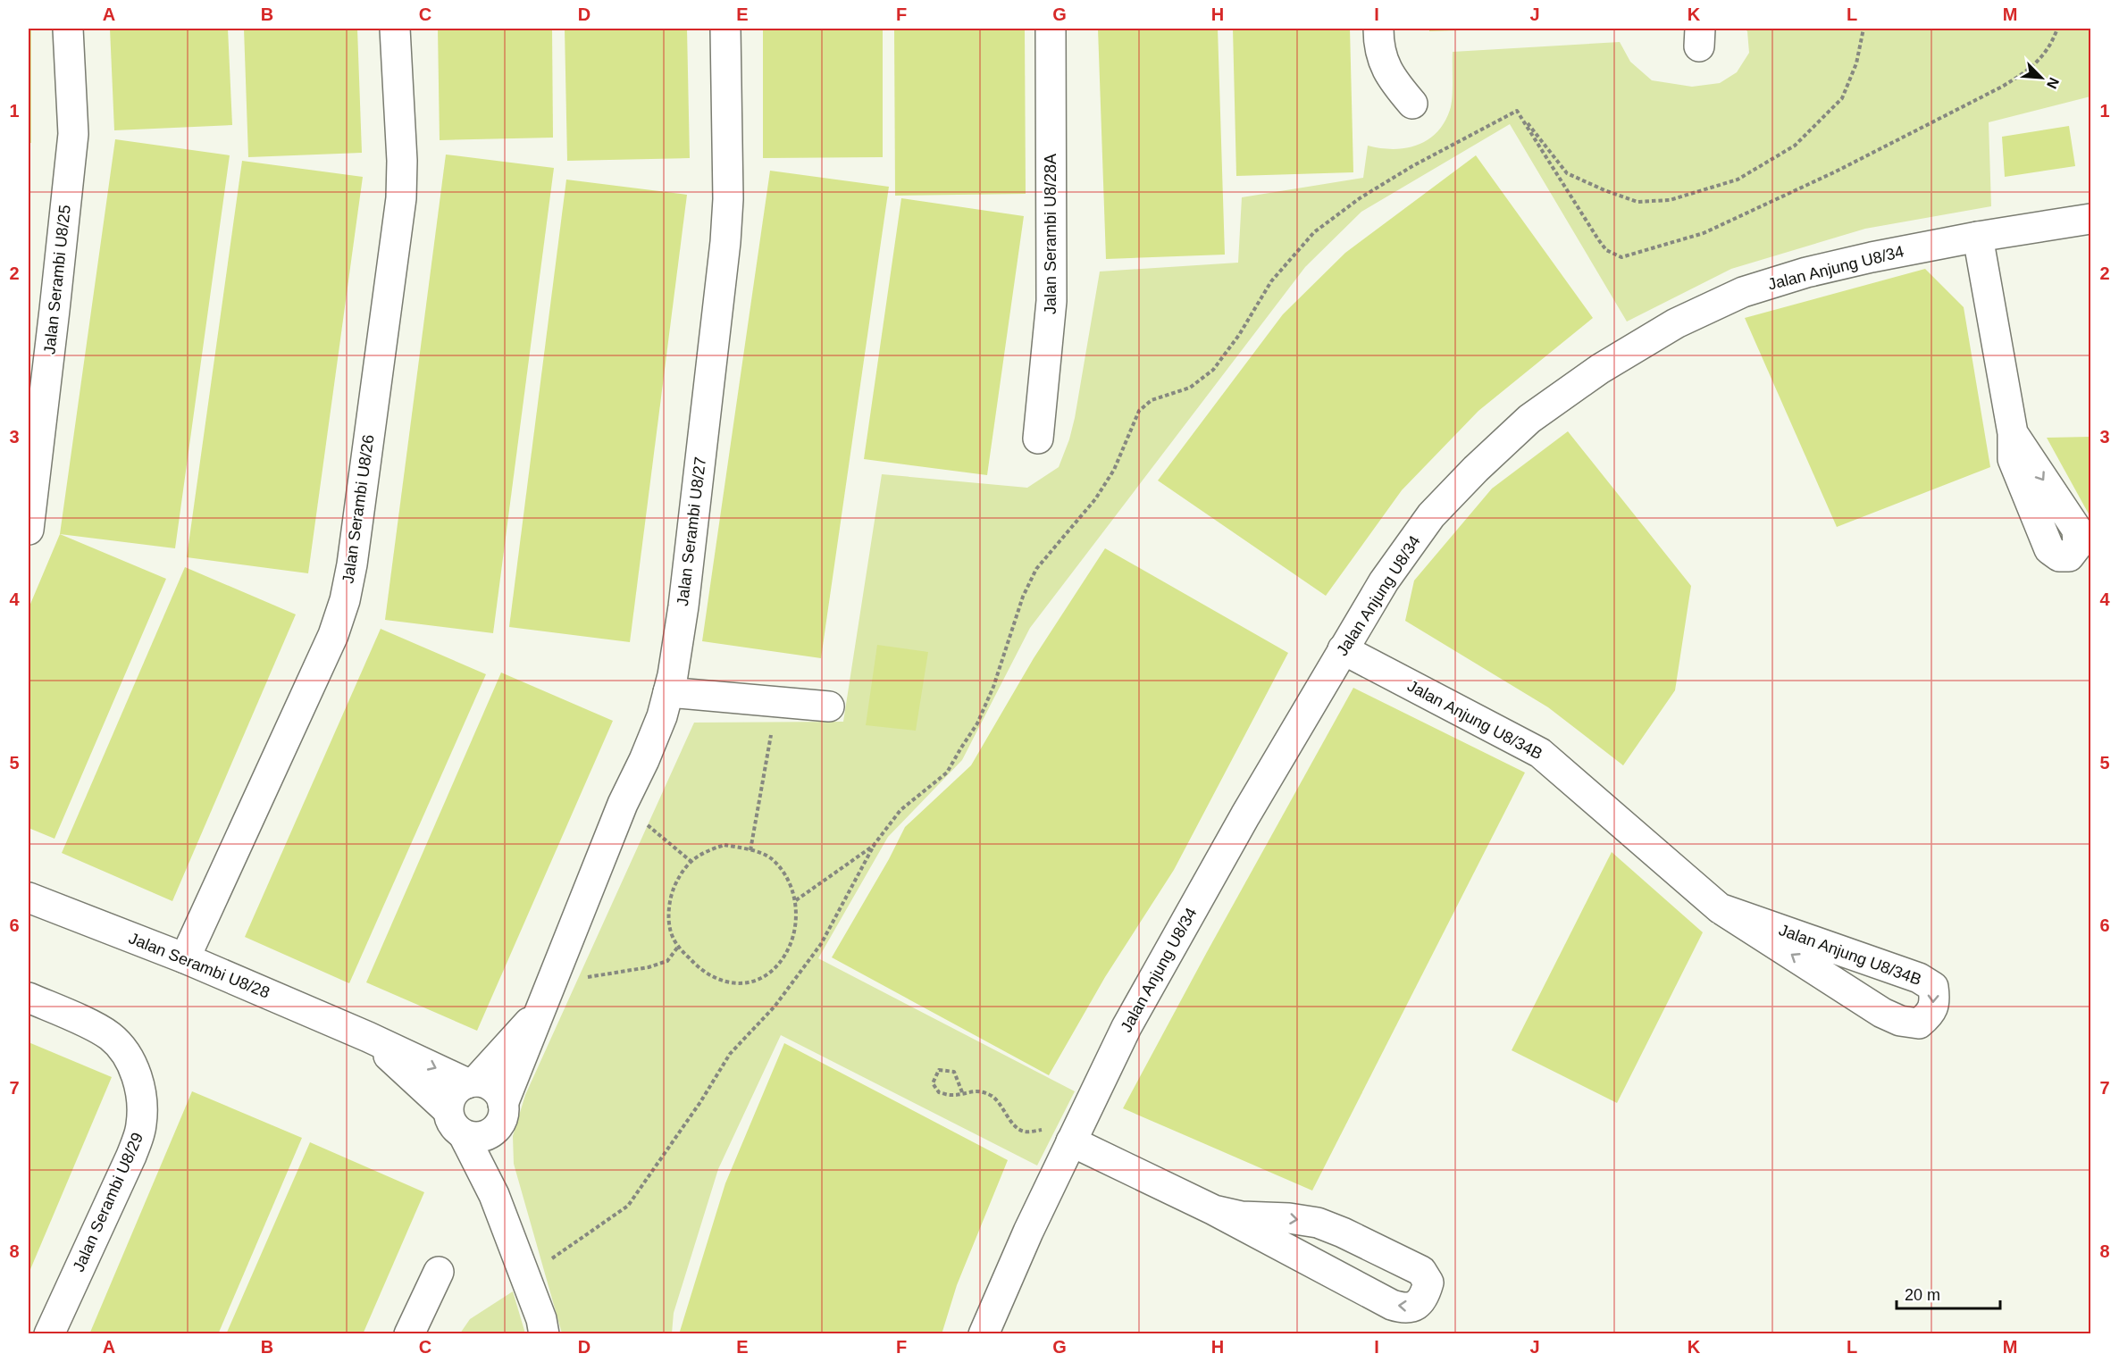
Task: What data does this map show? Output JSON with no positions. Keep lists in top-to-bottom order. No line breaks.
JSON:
{"streets":{"street":["Jalan Serambi U8/28A","Jalan Anjung U8/34","Jalan Serambi U8/25","Jalan Serambi U8/26","Jalan Serambi U8/27","Jalan Anjung U8/34B","Jalan Serambi U8/28","Jalan Serambi U8/29"]},"crossings":[["Jalan Anjung U8/34","Jalan Anjung U8/34B"],["Jalan Serambi U8/26","Jalan Serambi U8/28"],["Jalan Serambi U8/27","Jalan Serambi U8/28"]],"scale_bar":"20 m","north":"bottom right","grid":{"columns":["A","B","C","D","E","F","G","H","I","J","K","L","M"],"rows":["1","2","3","4","5","6","7","8"]}}
